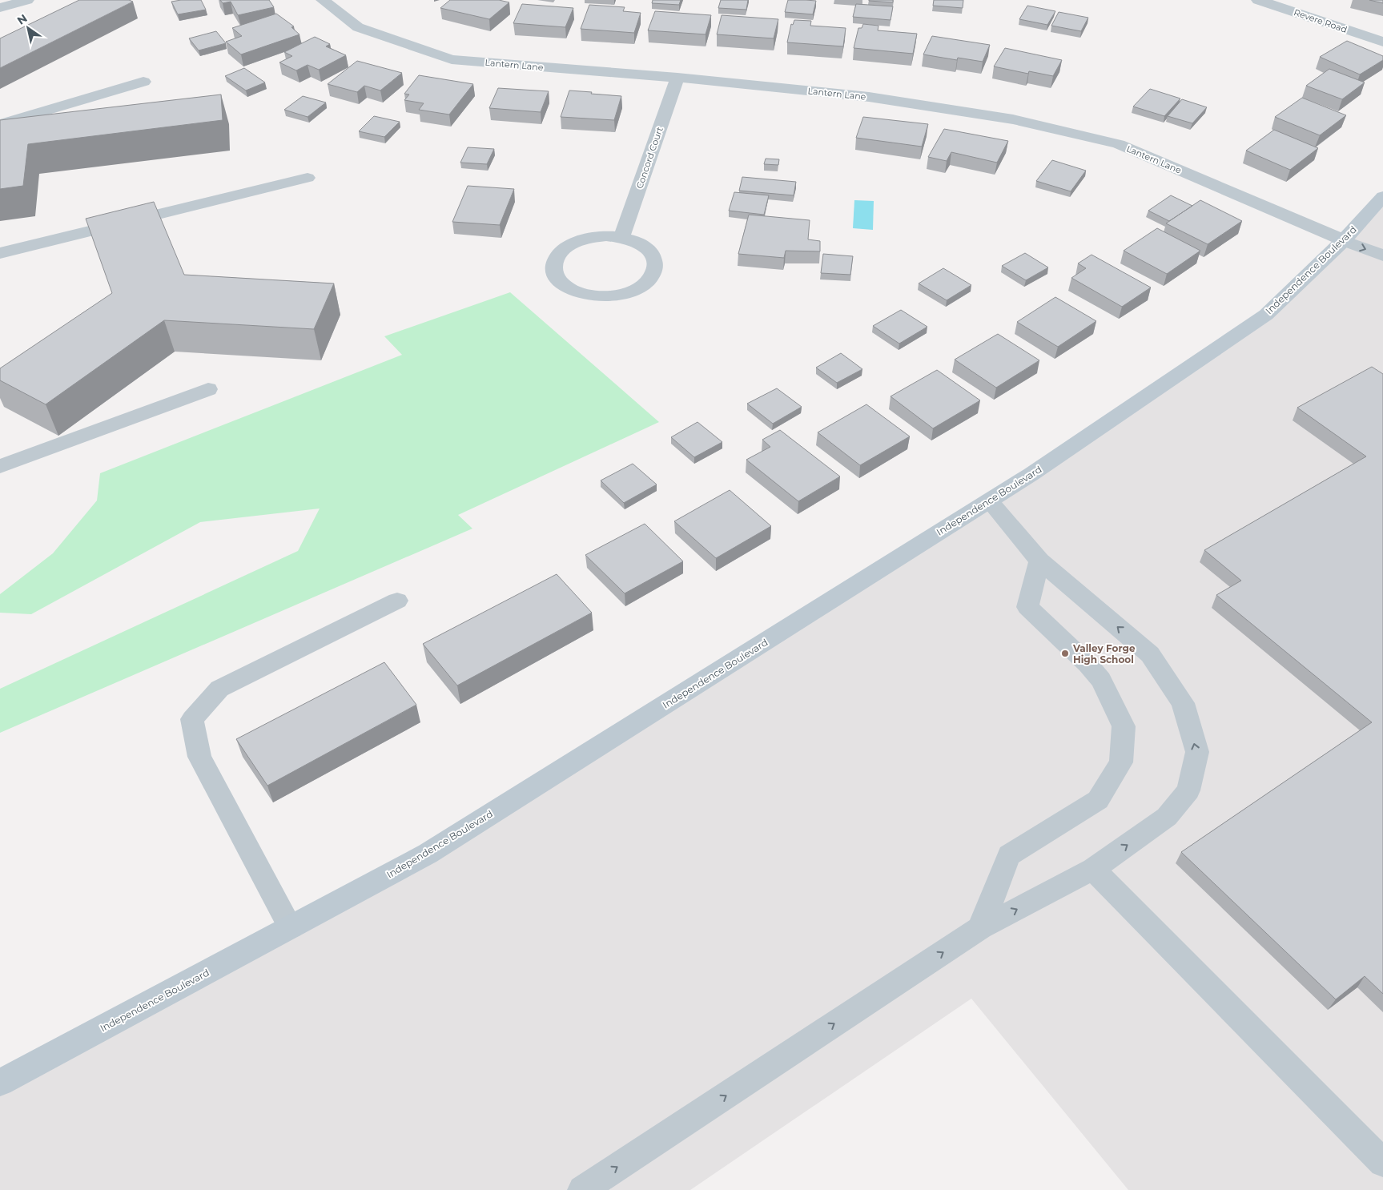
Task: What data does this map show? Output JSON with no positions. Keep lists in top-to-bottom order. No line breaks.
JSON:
{"streets":{"street":["Revere Road","Lantern Lane","Concord Court","Independence Boulevard"]},"crossings":[["Lantern Lane","Concord Court"],["Lantern Lane","Independence Boulevard"]],"places":["Valley Forge High School"],"north":"top left"}
